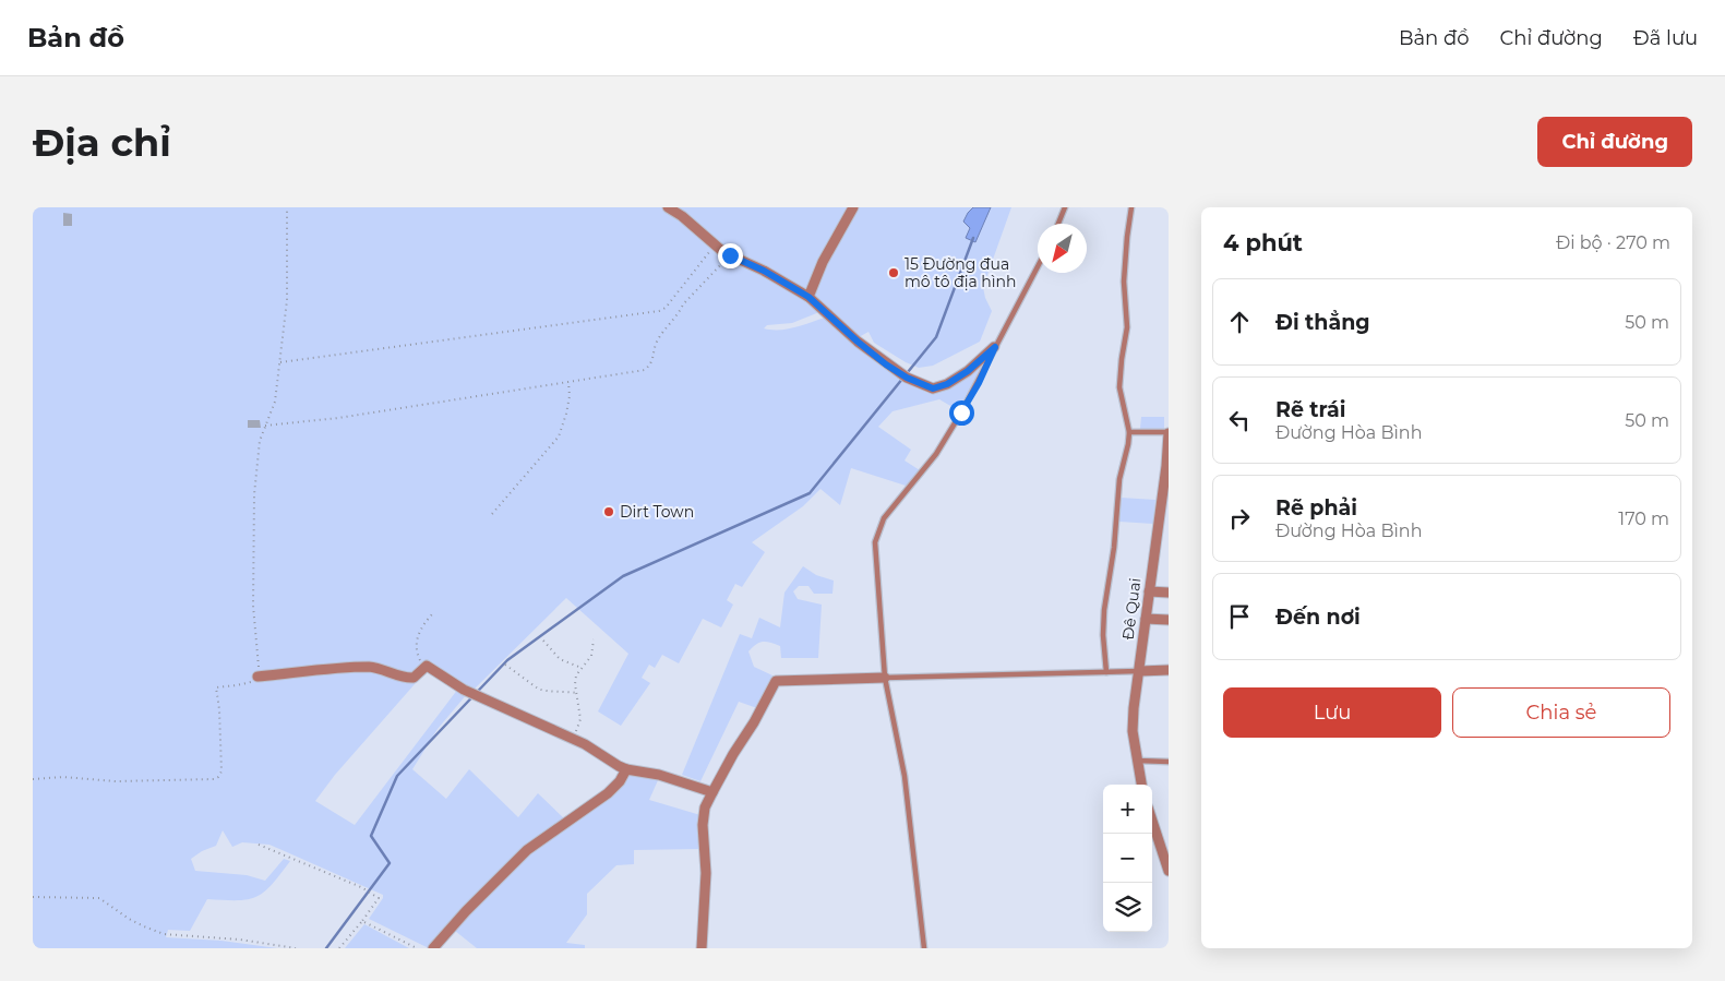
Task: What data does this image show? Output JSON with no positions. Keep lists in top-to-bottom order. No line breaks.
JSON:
{"streets":{"street":["Đê Quai"]},"places":["15 Đường đua mô tô địa hình","Dirt Town"],"north":"bottom left","page":{"header":"Bản đồ","nav":["Bản đồ","Chỉ đường","Đã lưu"],"buttons":["Chỉ đường",["Lưu","Chia sẻ"]],"title":"Địa chỉ","heading":["4 phút","Đi bộ · 270 m"],"list":[["Đi thẳng","50 m"],["Rẽ trái","Đường Hòa Bình","50 m"],["Rẽ phải","Đường Hòa Bình","170 m"],"Đến nơi"],"map_buttons":["+","−"]}}
